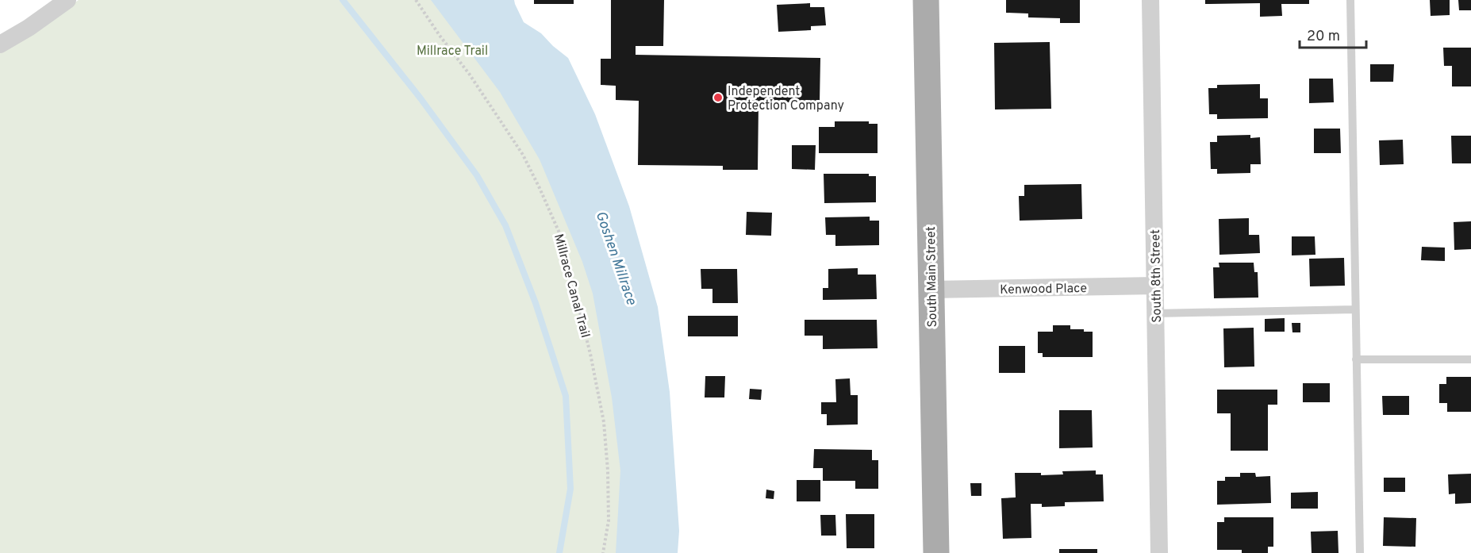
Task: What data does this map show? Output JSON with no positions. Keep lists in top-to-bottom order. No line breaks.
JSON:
{"streets":{"main road":["South Main Street"],"street":["South 8th Street","Kenwood Place"],"path":["Millrace Canal Trail"]},"crossings":[["South 8th Street","Kenwood Place"],["South Main Street","Kenwood Place"]],"water":["Goshen Millrace"],"parks":["Millrace Trail"],"places":["Independent Protection Company"],"scale_bar":"20 m"}
